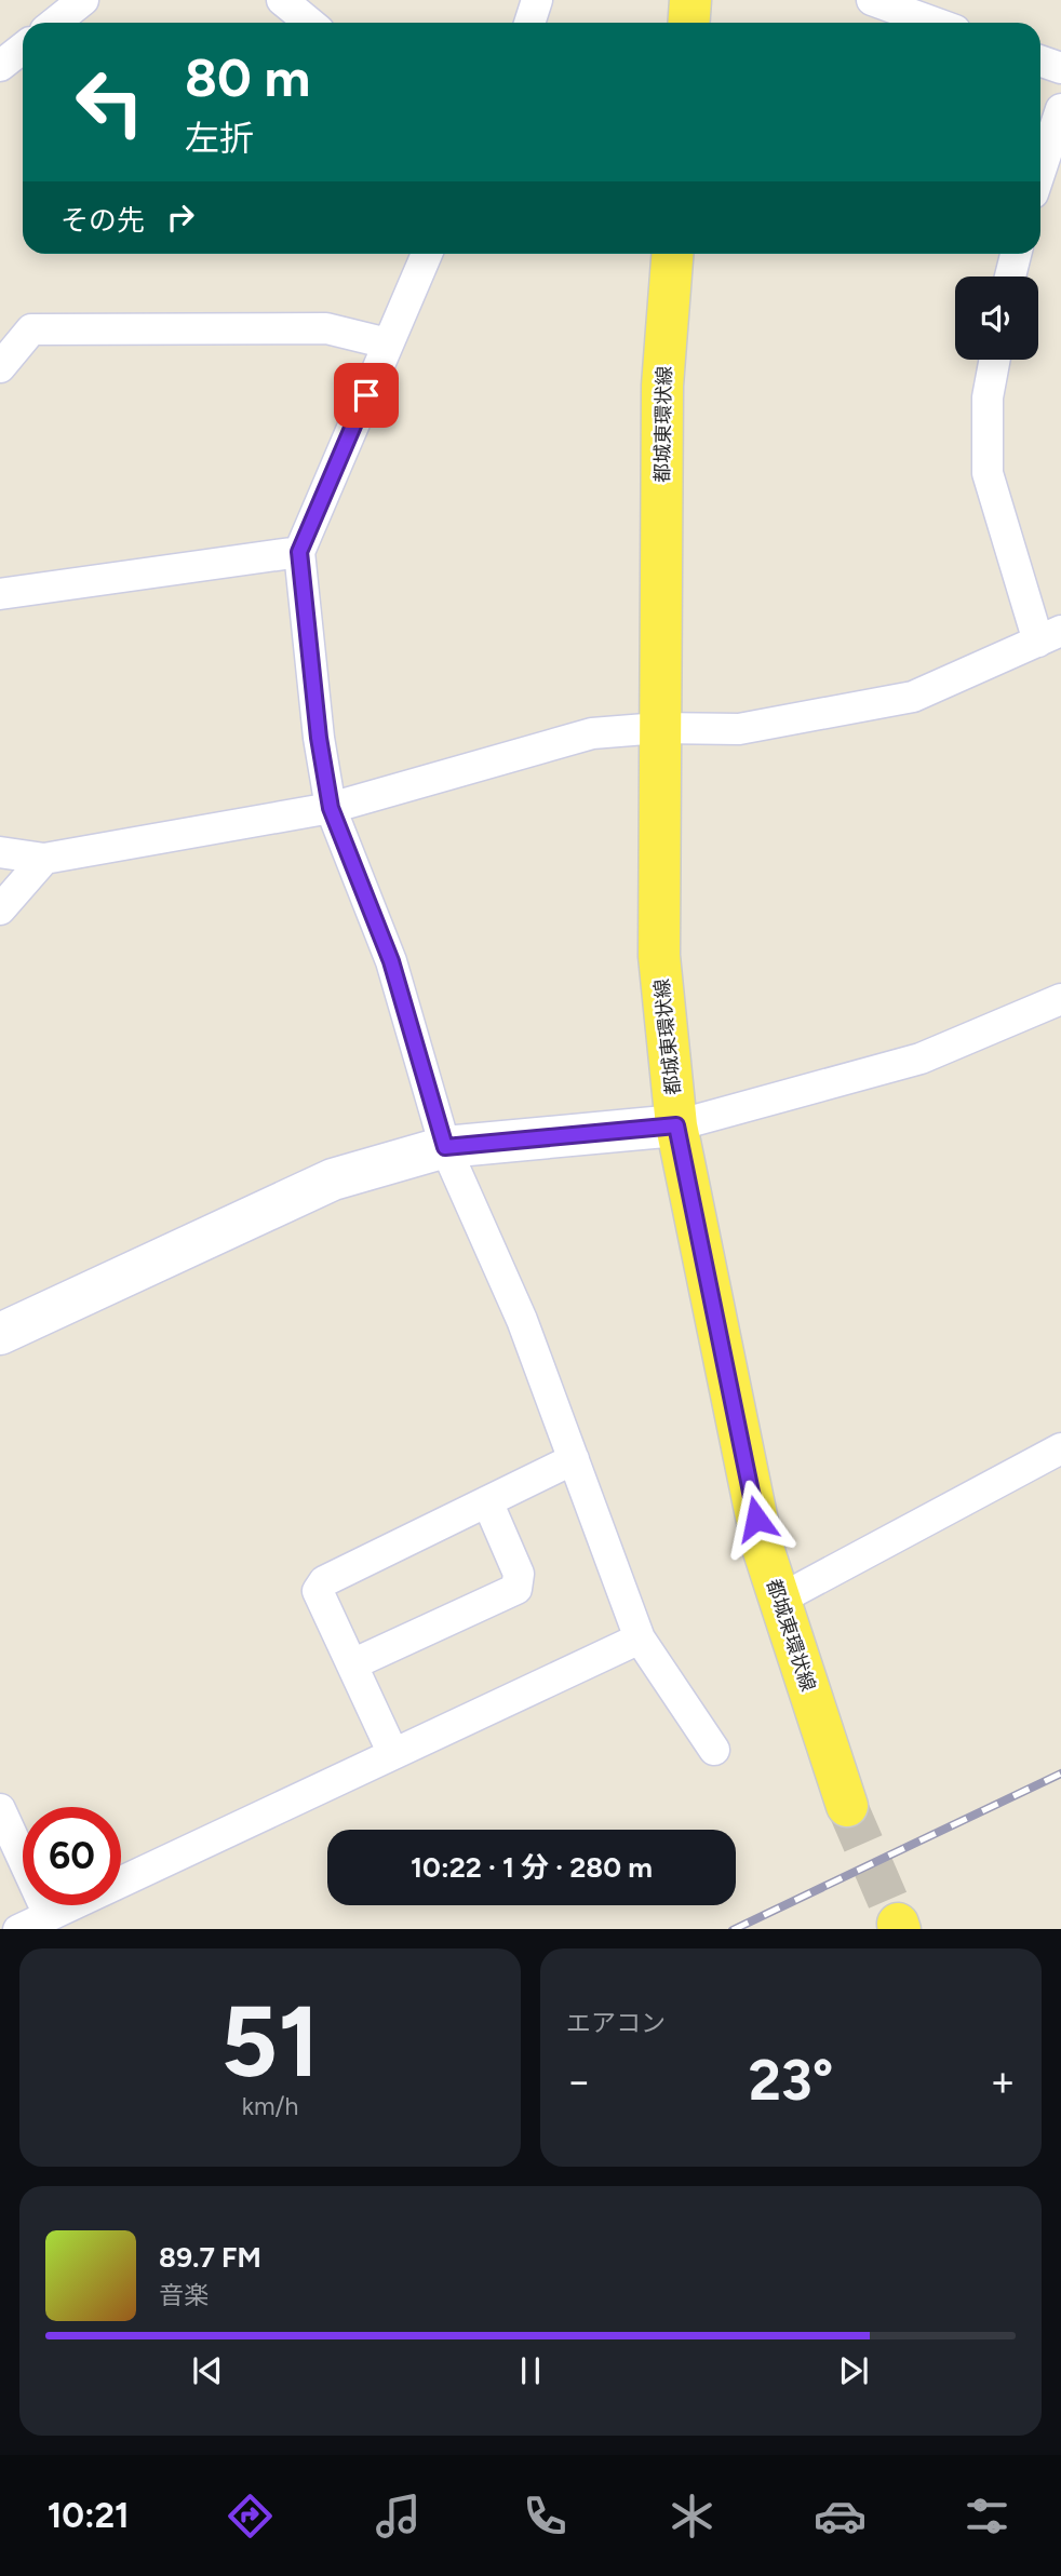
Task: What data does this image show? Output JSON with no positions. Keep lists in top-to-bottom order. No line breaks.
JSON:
{"streets":{"main road":["都城東環状線"]},"page":{"turn":["80 m","左折"],"then":"その先","limit":"60","trip":"10:22 · 1 分 · 280 m","tile":[["51","km/h"],"エアコン"],"heat":["−","23°","+"],"song":["89.7 FM","音楽"],"tabs":"10:21"}}
